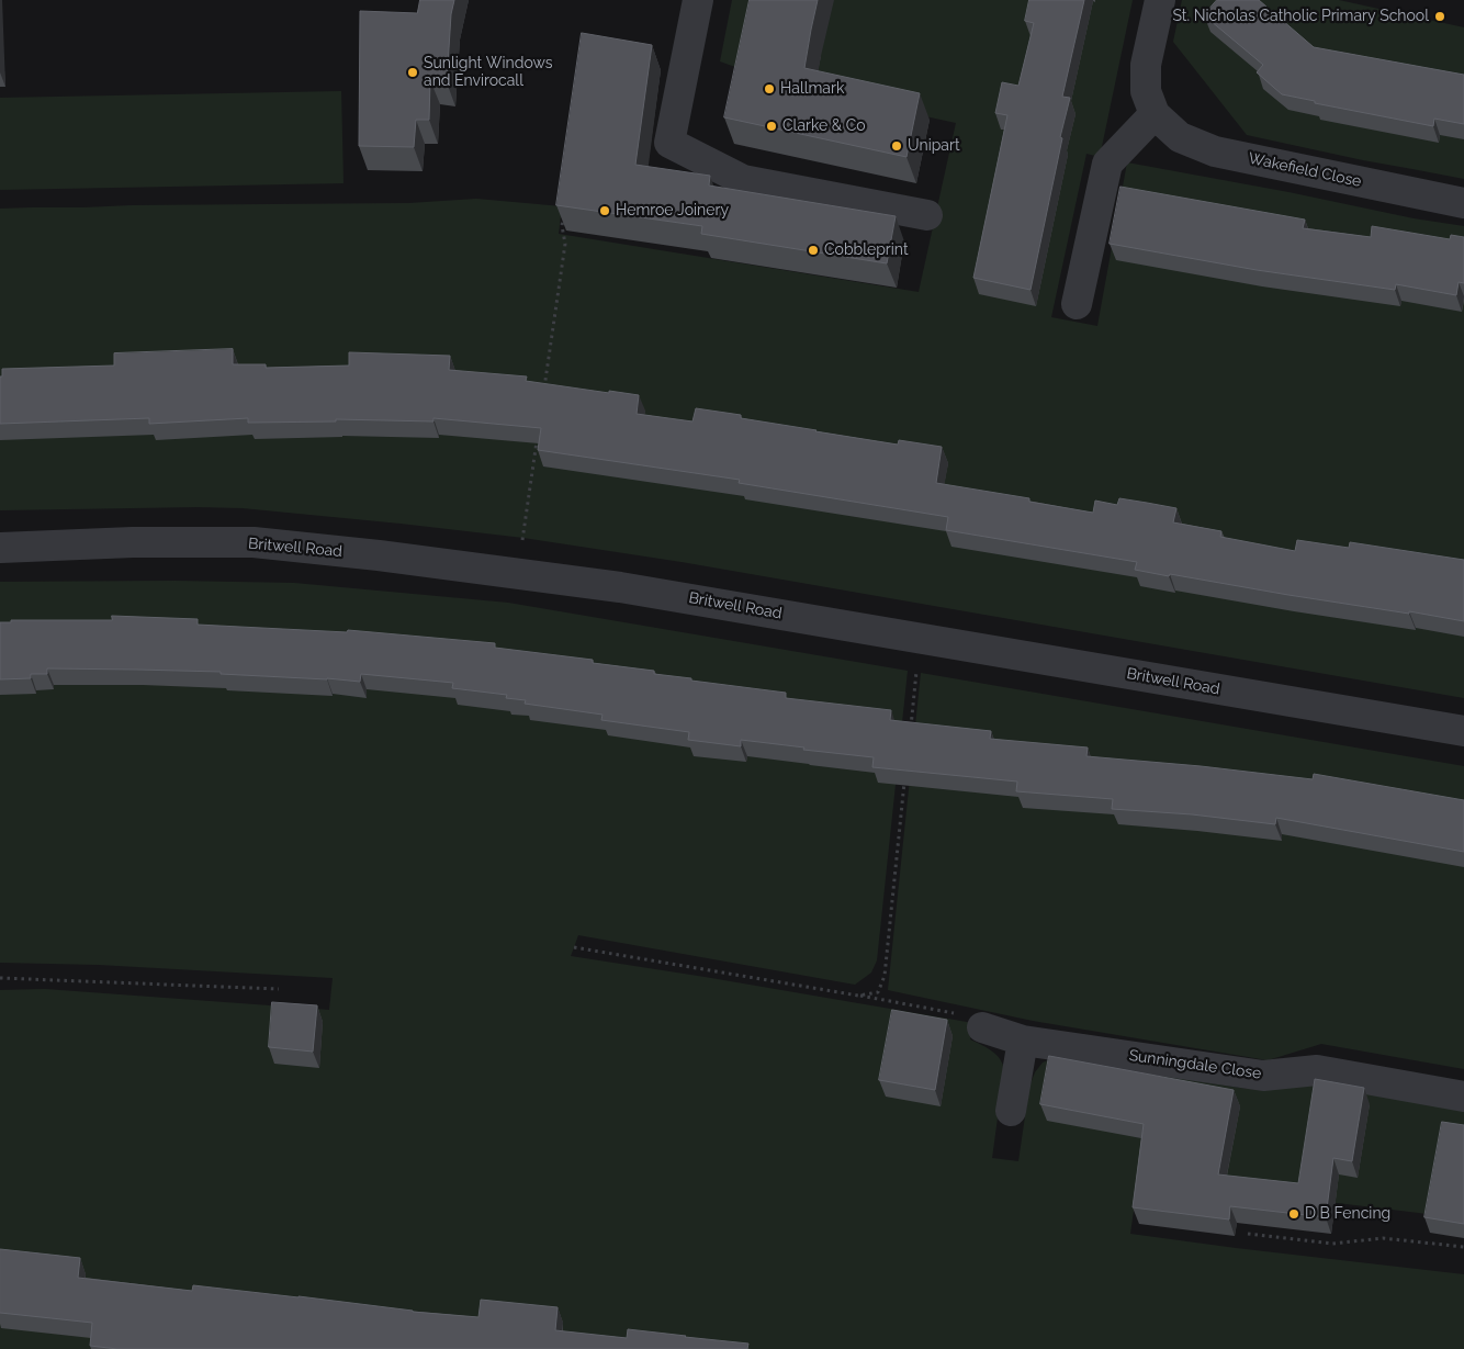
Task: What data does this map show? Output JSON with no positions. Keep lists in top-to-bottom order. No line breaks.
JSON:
{"streets":{"street":["Wakefield Close","Britwell Road","Sunningdale Close"]},"places":["St. Nicholas Catholic Primary School","Sunlight Windows and Envirocall","Hallmark","Clarke & Co","Unipart","Hemroe Joinery","Cobbleprint","D B Fencing"]}
